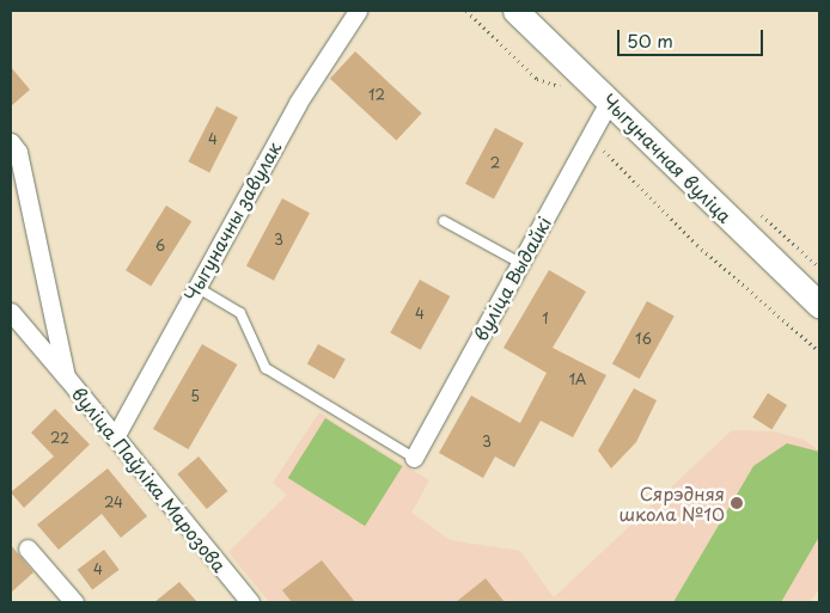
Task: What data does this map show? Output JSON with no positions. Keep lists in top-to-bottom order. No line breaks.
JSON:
{"streets":{"street":["Чыгуначная вуліца","Чыгуначны завулак","вуліца Выдайкі","вуліца Паўліка Марозова"]},"crossings":[["Чыгуначная вуліца","вуліца Выдайкі"],["Чыгуначны завулак","вуліца Паўліка Марозова"]],"places":["Сярэдняя школа №10"],"house_numbers":["12","4","2","3","6","4","1","16","1А","5","22","3","24","4"],"scale_bar":"50 m"}
